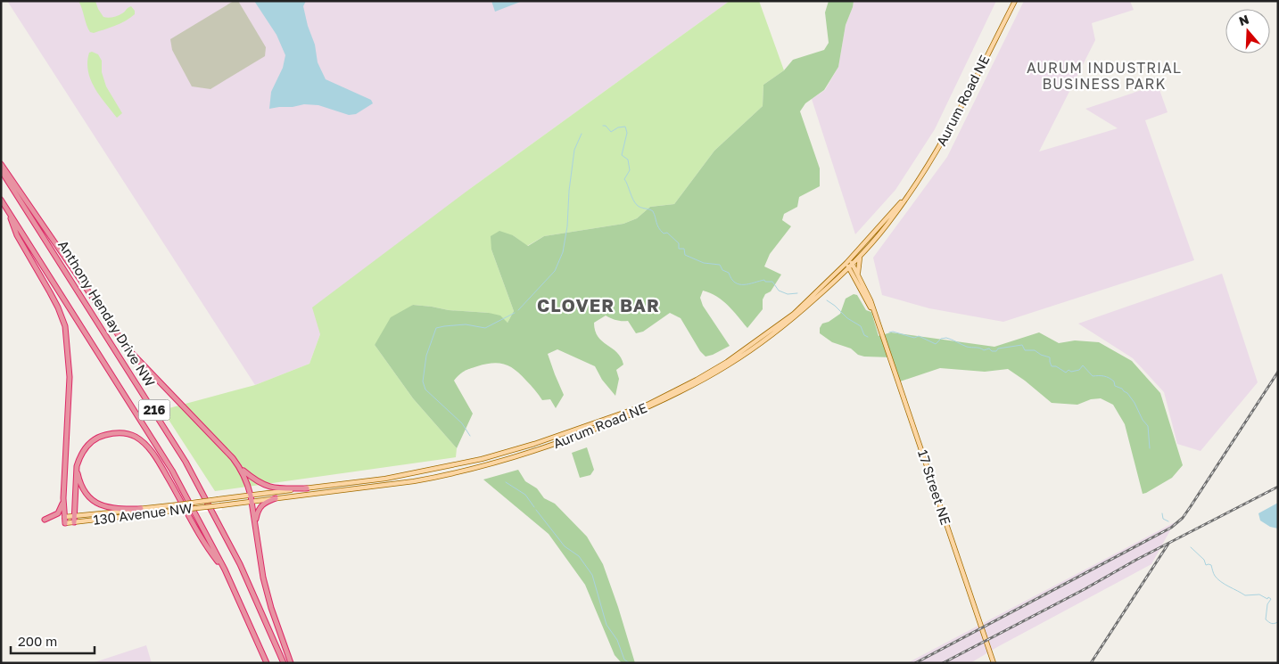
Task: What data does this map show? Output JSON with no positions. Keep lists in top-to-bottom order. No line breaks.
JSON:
{"streets":{"highway":["Anthony Henday Drive NW","216"],"main road":["Aurum Road NE","17 Street NE","130 Avenue NW"]},"crossings":[["Aurum Road NE","17 Street NE"],["Aurum Road NE","130 Avenue NW"]],"districts":["AURUM INDUSTRIAL BUSINESS PARK","CLOVER BAR"],"scale_bar":"200 m","north":"top"}
